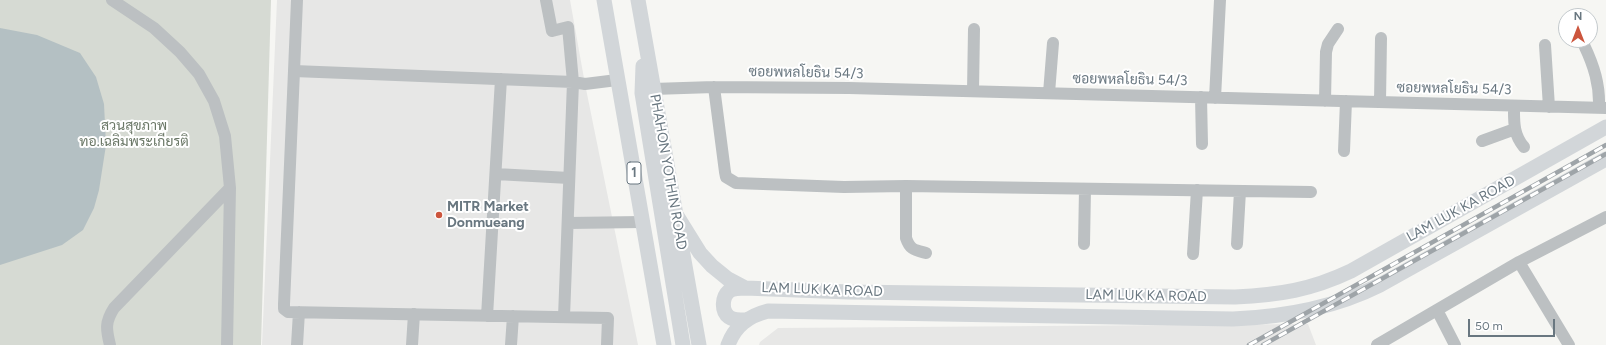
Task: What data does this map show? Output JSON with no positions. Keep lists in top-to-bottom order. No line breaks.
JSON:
{"streets":{"main road":["PHAHON YOTHIN ROAD","1","LAM LUK KA ROAD"],"street":["ซอยพหลโยธิน 54/3"]},"crossings":[["ซอยพหลโยธิน 54/3","PHAHON YOTHIN ROAD"],["PHAHON YOTHIN ROAD","LAM LUK KA ROAD"]],"parks":["สวนสุขภาพ ทอ.เฉลิมพระเกียรติ"],"places":["MITR Market Donmueang"],"scale_bar":"50 m","north":"top"}
